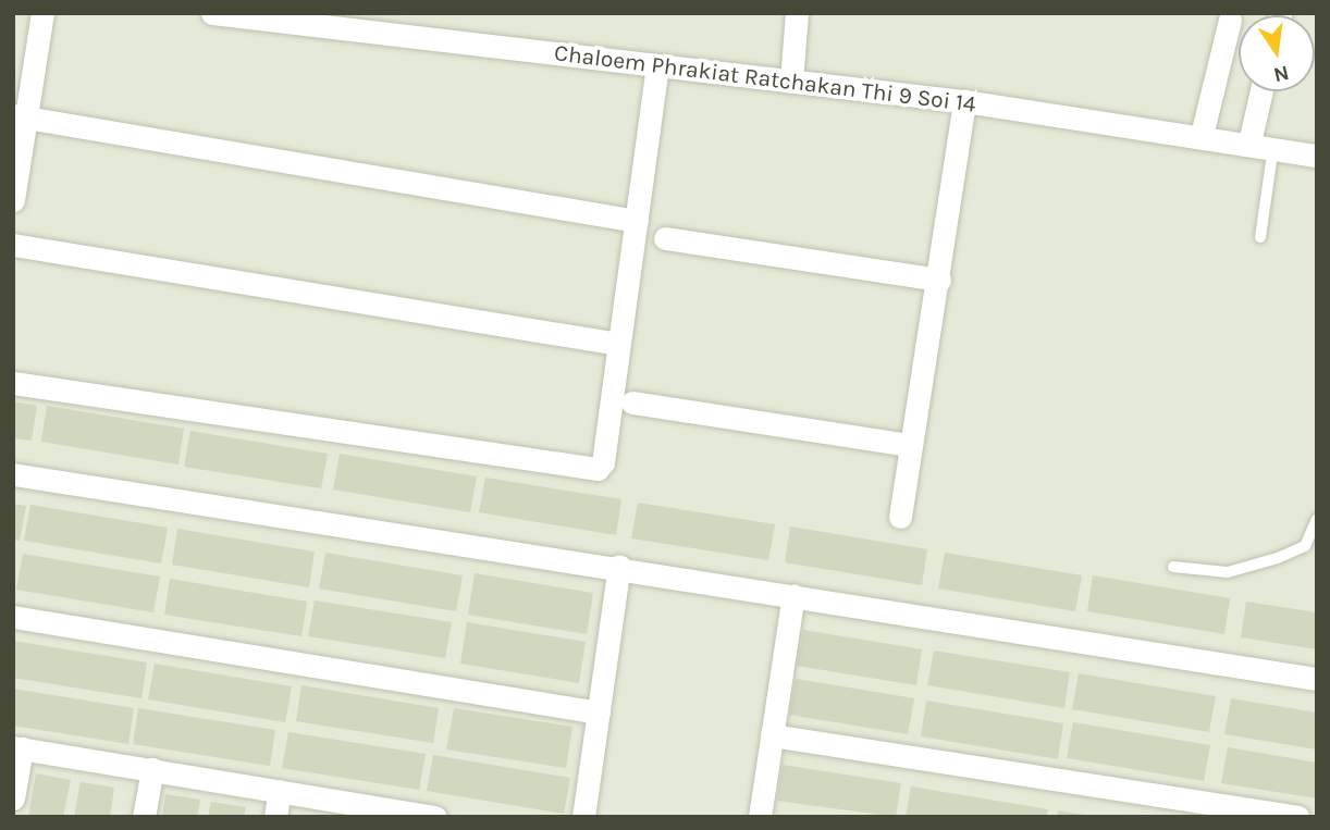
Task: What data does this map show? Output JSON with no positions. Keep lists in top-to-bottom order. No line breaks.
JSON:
{"streets":{"street":["Chaloem Phrakiat Ratchakan Thi 9 Soi 14"]},"north":"bottom"}
